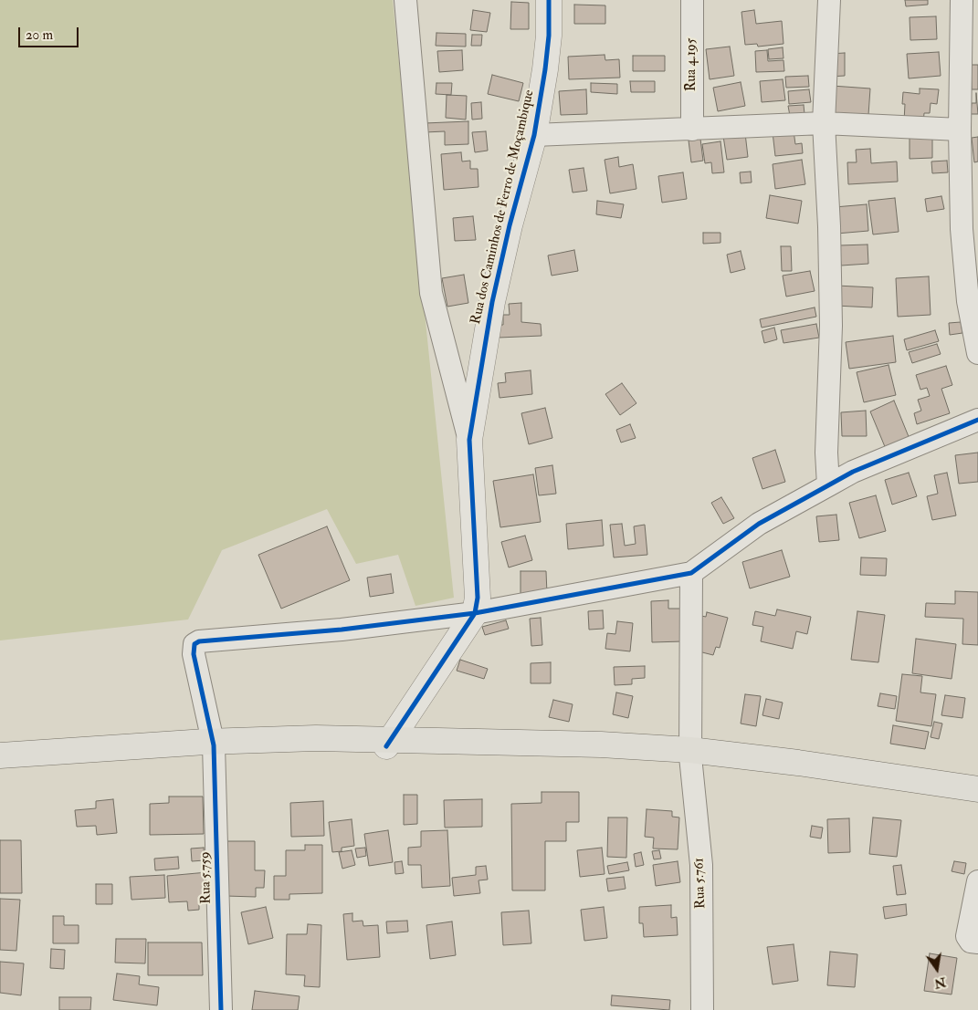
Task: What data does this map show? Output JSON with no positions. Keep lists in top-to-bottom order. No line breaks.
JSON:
{"streets":{"street":["Rua 4.195","Rua dos Caminhos de Ferro de Moçambique","Rua 5.759","Rua 5.761"]},"crossings":[["Rua dos Caminhos de Ferro de Moçambique","Rua 5.759"]],"scale_bar":"20 m","north":"bottom"}
